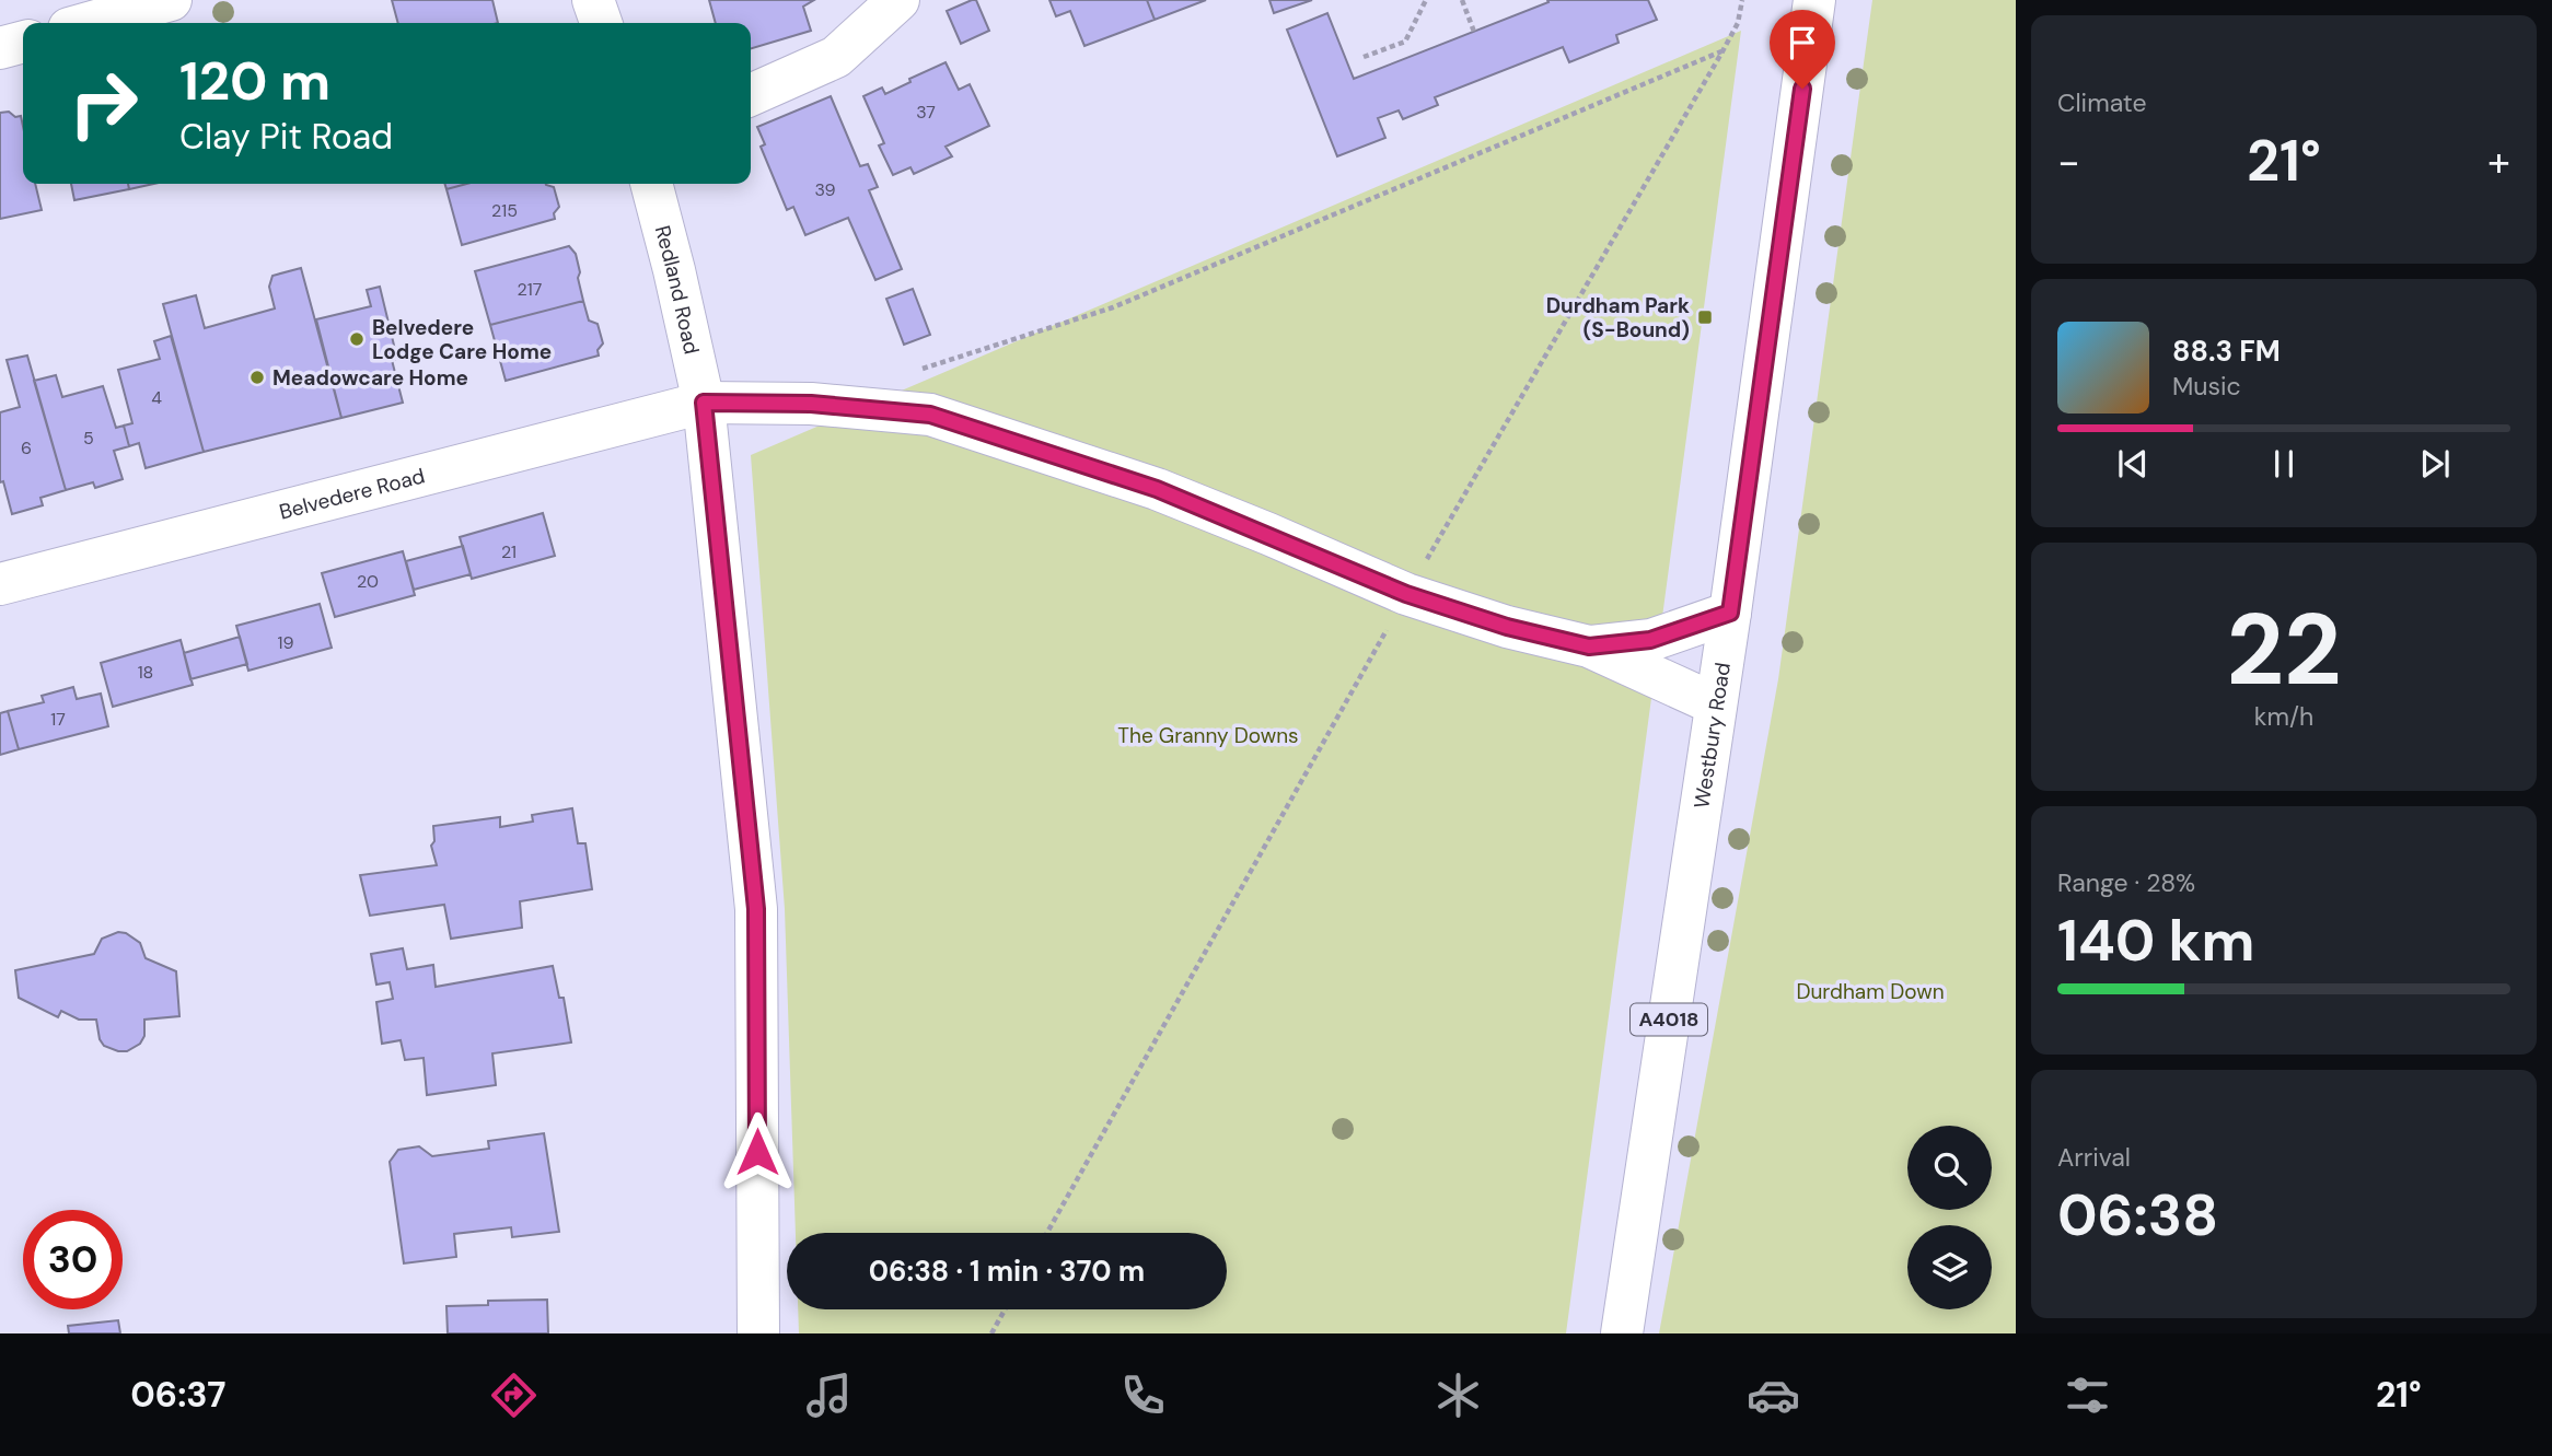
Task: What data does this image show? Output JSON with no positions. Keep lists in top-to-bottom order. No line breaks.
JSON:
{"streets":{"street":["Redland Road","Belvedere Road","Westbury Road","A4018"]},"crossings":[["Redland Road","Belvedere Road"]],"parks":["The Granny Downs","Durdham Down"],"places":{"transit":["Durdham Park (S-Bound)"],"other":["Belvedere Lodge Care Home","Meadowcare Home"]},"house_numbers":["37","39","215","217","4","5","6","21","20","19","18","17"],"page":{"tile":["Climate",["22","km/h"],["Range · 28%","140 km"],["Arrival","06:38"]],"turn":["120 m","Clay Pit Road"],"heat":["−","21°","+"],"song":["88.3 FM","Music"],"limit":"30","trip":"06:38 · 1 min · 370 m","tabs":["06:37","21°"]}}
